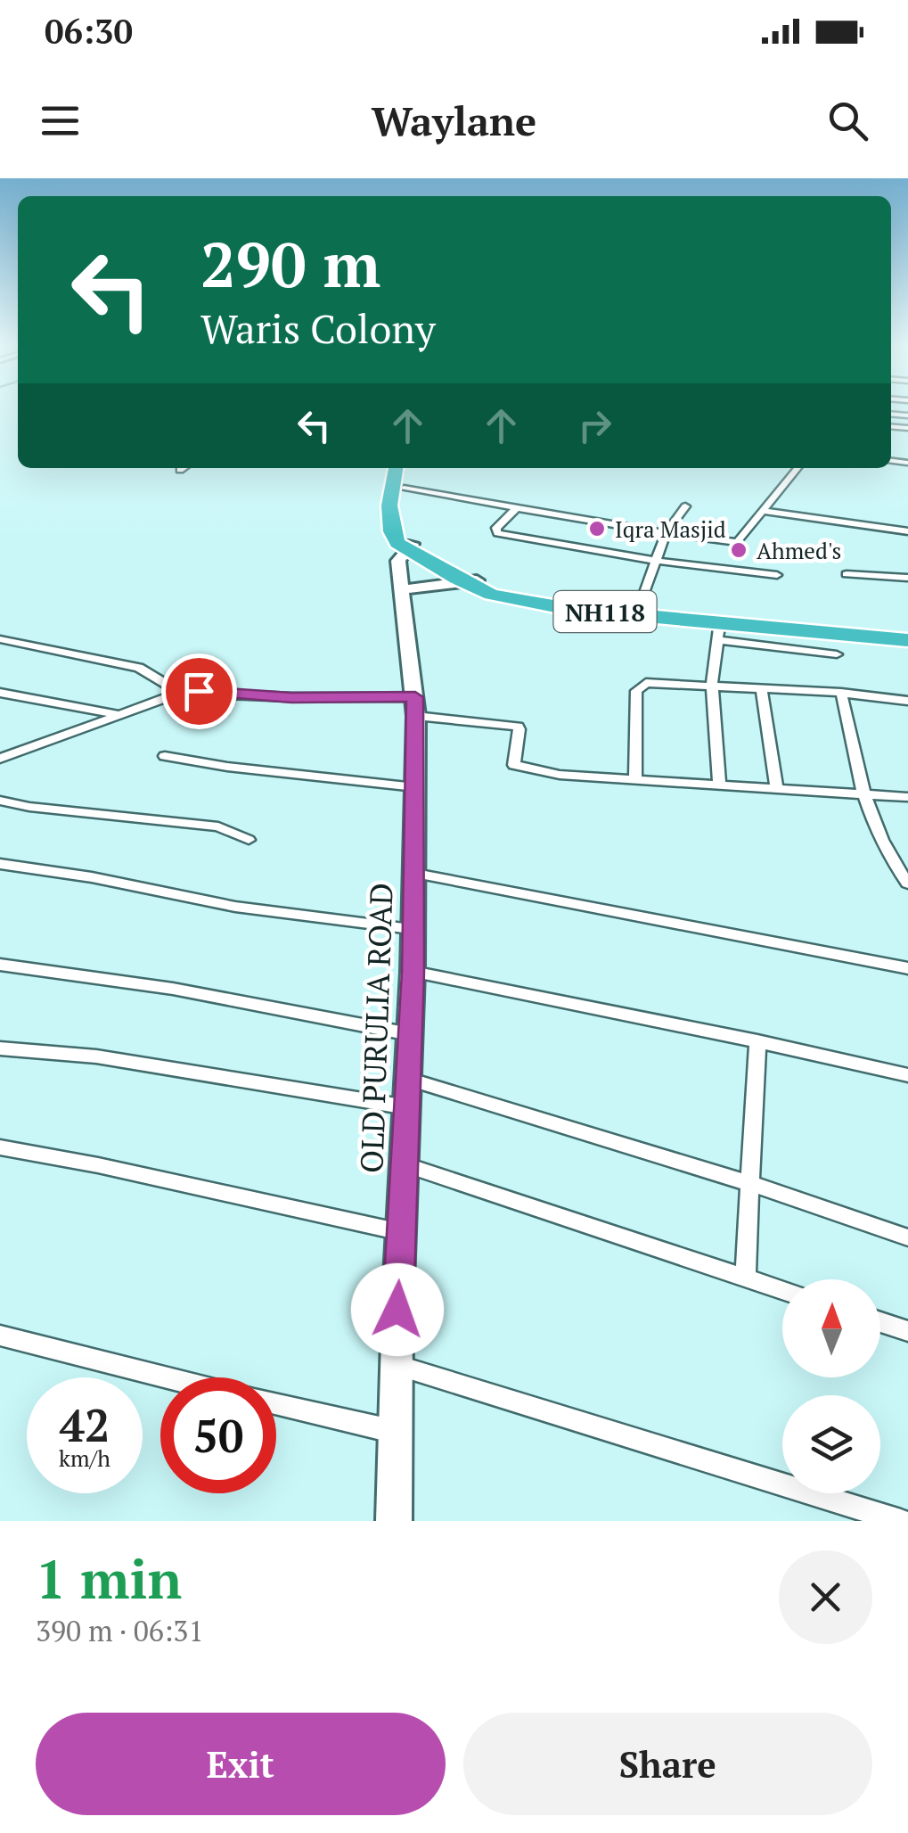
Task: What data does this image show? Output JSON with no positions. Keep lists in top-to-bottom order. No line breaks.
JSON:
{"streets":{"highway":["NH118"],"main road":["OLD PURULIA ROAD"]},"crossings":[["NH118","OLD PURULIA ROAD"]],"places":["Iqra Masjid","Ahmed's"],"north":"top","page":{"status":"06:30","header":"Waylane","turn":["290 m","Waris Colony"],"speed":"42 km/h","limit":"50","heading":["1 min","390 m · 06:31"],"buttons":["Exit","Share"]}}
